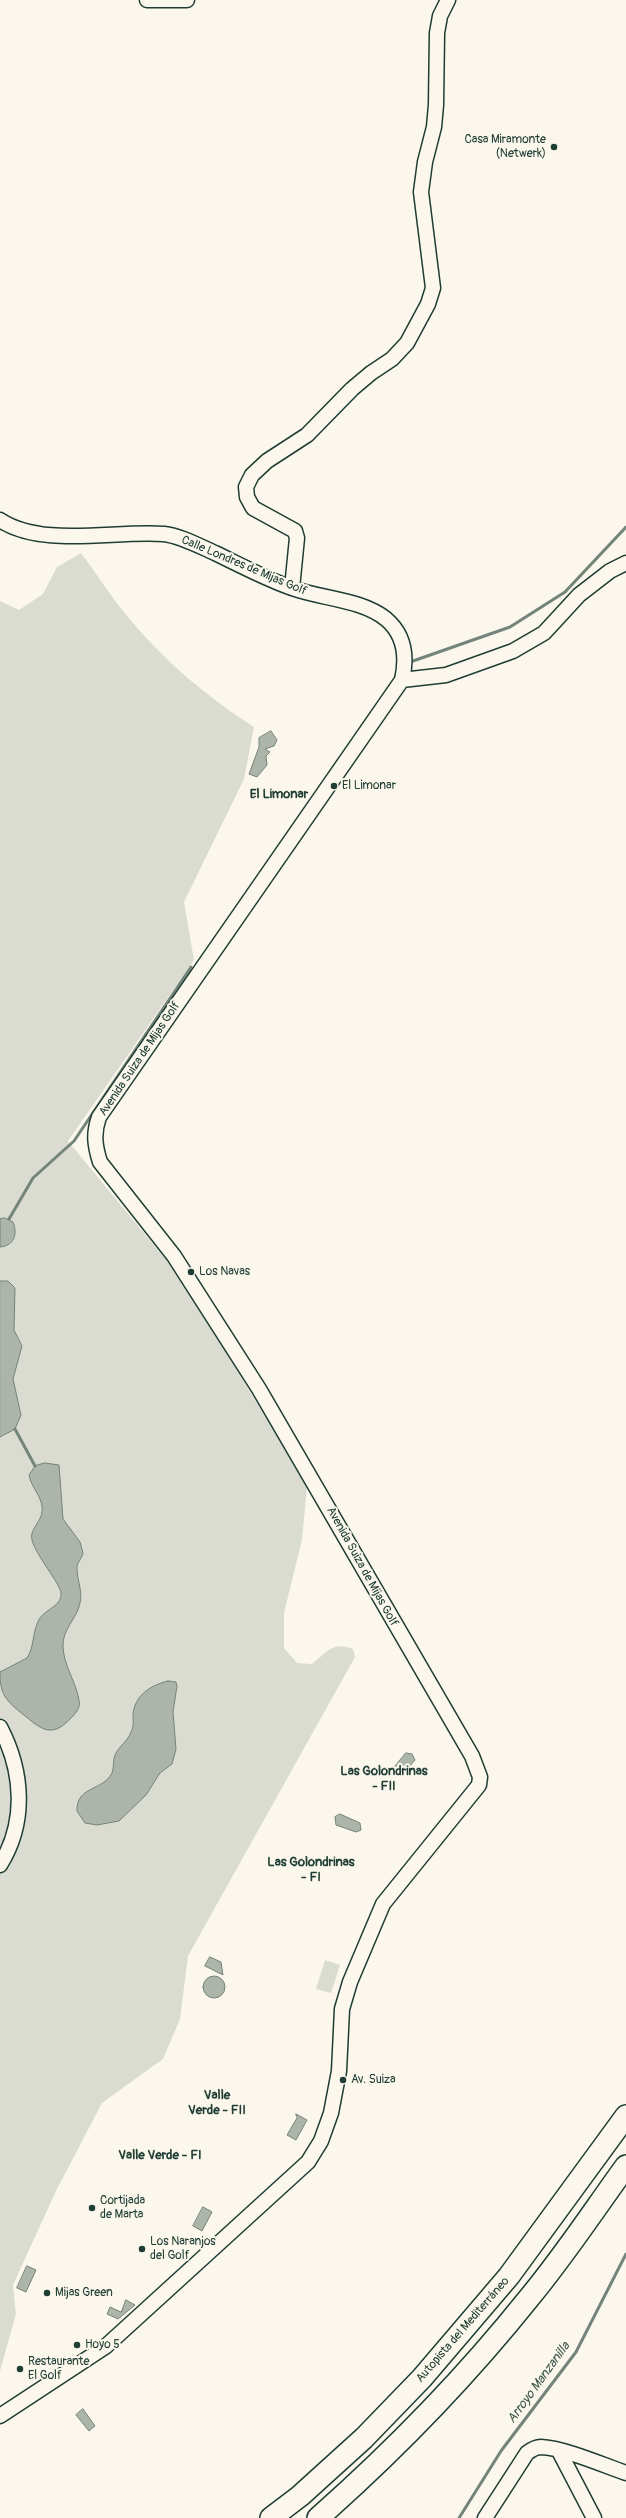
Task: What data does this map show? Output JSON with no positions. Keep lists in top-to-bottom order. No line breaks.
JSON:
{"streets":{"highway":["Autopista del Mediterráneo"],"street":["Calle Londres de Mijas Golf","Avenida Suiza de Mijas Golf"]},"crossings":[["Calle Londres de Mijas Golf","Avenida Suiza de Mijas Golf"]],"districts":["El Limonar","Las Golondrinas - FII","Las Golondrinas - FI","Valle Verde - FII","Valle Verde - FI"],"water":["Arroyo Manzanilla"],"places":["Casa Miramonte (Netwerk)","El Limonar","Los Navas","Av. Suiza","Cortijada de Marta","Los Naranjos del Golf","Mijas Green","Hoyo 5","Restaurante El Golf"]}
